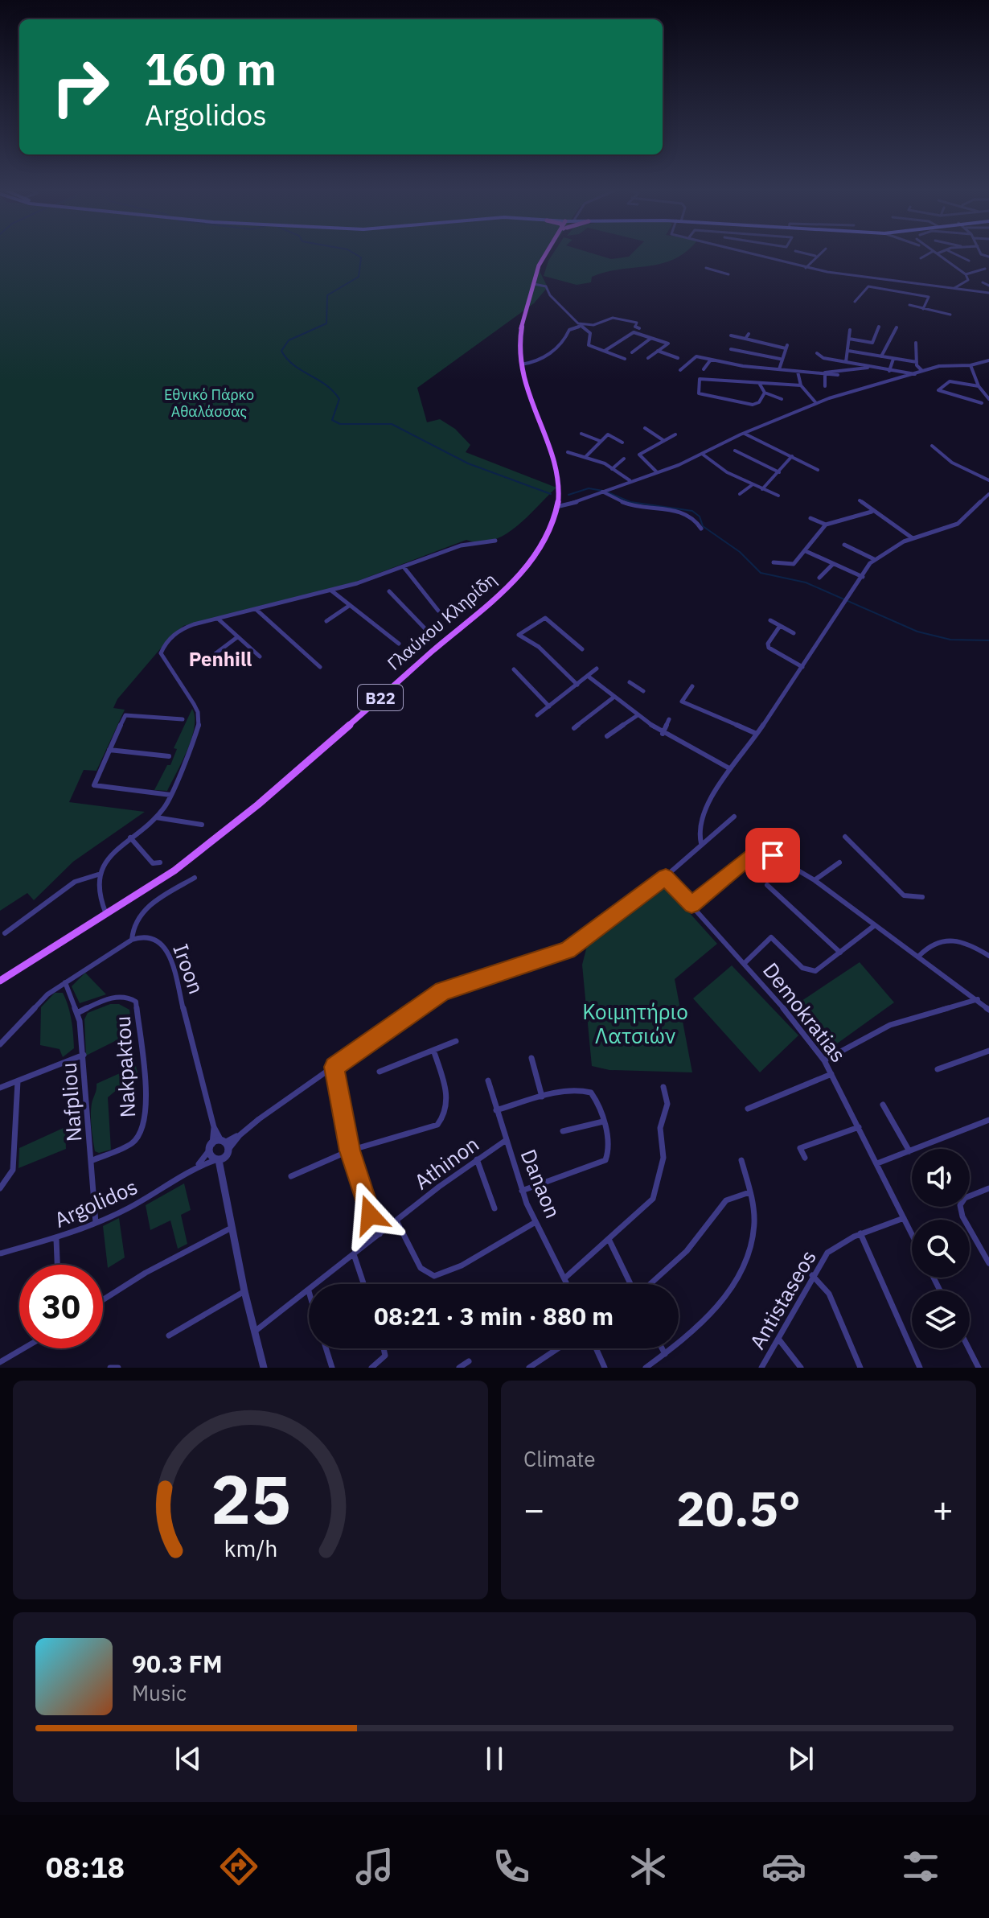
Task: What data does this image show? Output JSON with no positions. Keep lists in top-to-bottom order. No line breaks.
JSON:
{"streets":{"main road":["Γλαύκου Κληρίδη","B22"],"street":["Iroon","Demokratias","Nakpaktou","Nafpliou","Athinon","Danaon","Argolidos","Antistaseos"]},"crossings":[["Iroon","Argolidos"],["Demokratias","Antistaseos"],["Nakpaktou","Nafpliou"],["Nafpliou","Argolidos"],["Athinon","Danaon"]],"districts":["Penhill"],"parks":["Εθνικό Πάρκο Αθαλάσσας","Κοιμητήριο Λατσιών"],"page":{"turn":["160 m","Argolidos"],"limit":"30","trip":"08:21 · 3 min · 880 m","tile":"Climate","heat":["−","20.5°","+"],"song":["90.3 FM","Music"],"tabs":"08:18","gauge":["25","km/h"]}}
